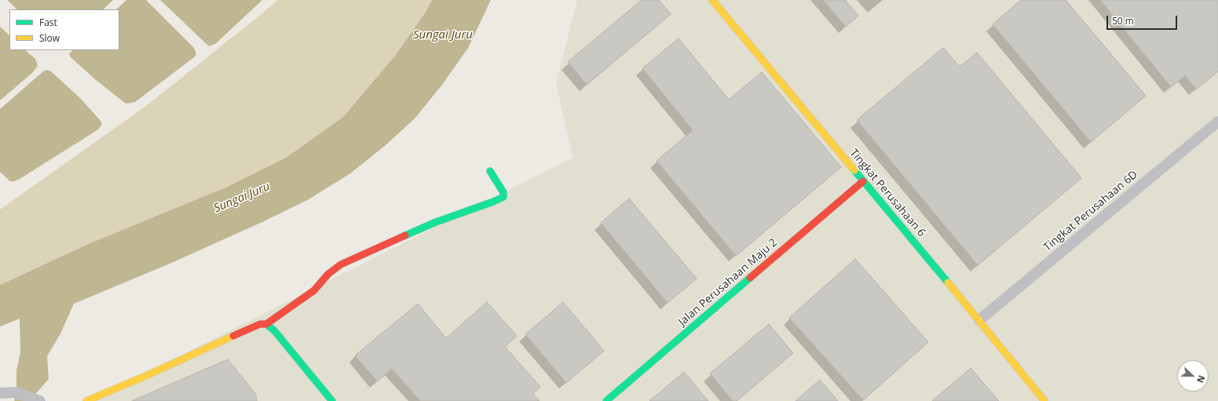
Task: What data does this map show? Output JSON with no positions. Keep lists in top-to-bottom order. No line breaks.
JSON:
{"streets":{"street":["Tingkat Perusahaan 6","Tingkat Perusahaan 6D","Jalan Perusahaan Maju 2"]},"crossings":[["Tingkat Perusahaan 6","Tingkat Perusahaan 6D"],["Tingkat Perusahaan 6","Jalan Perusahaan Maju 2"]],"water":["Sungai Juru"],"legend":["Fast","Slow"],"scale_bar":"50 m","north":"right"}
